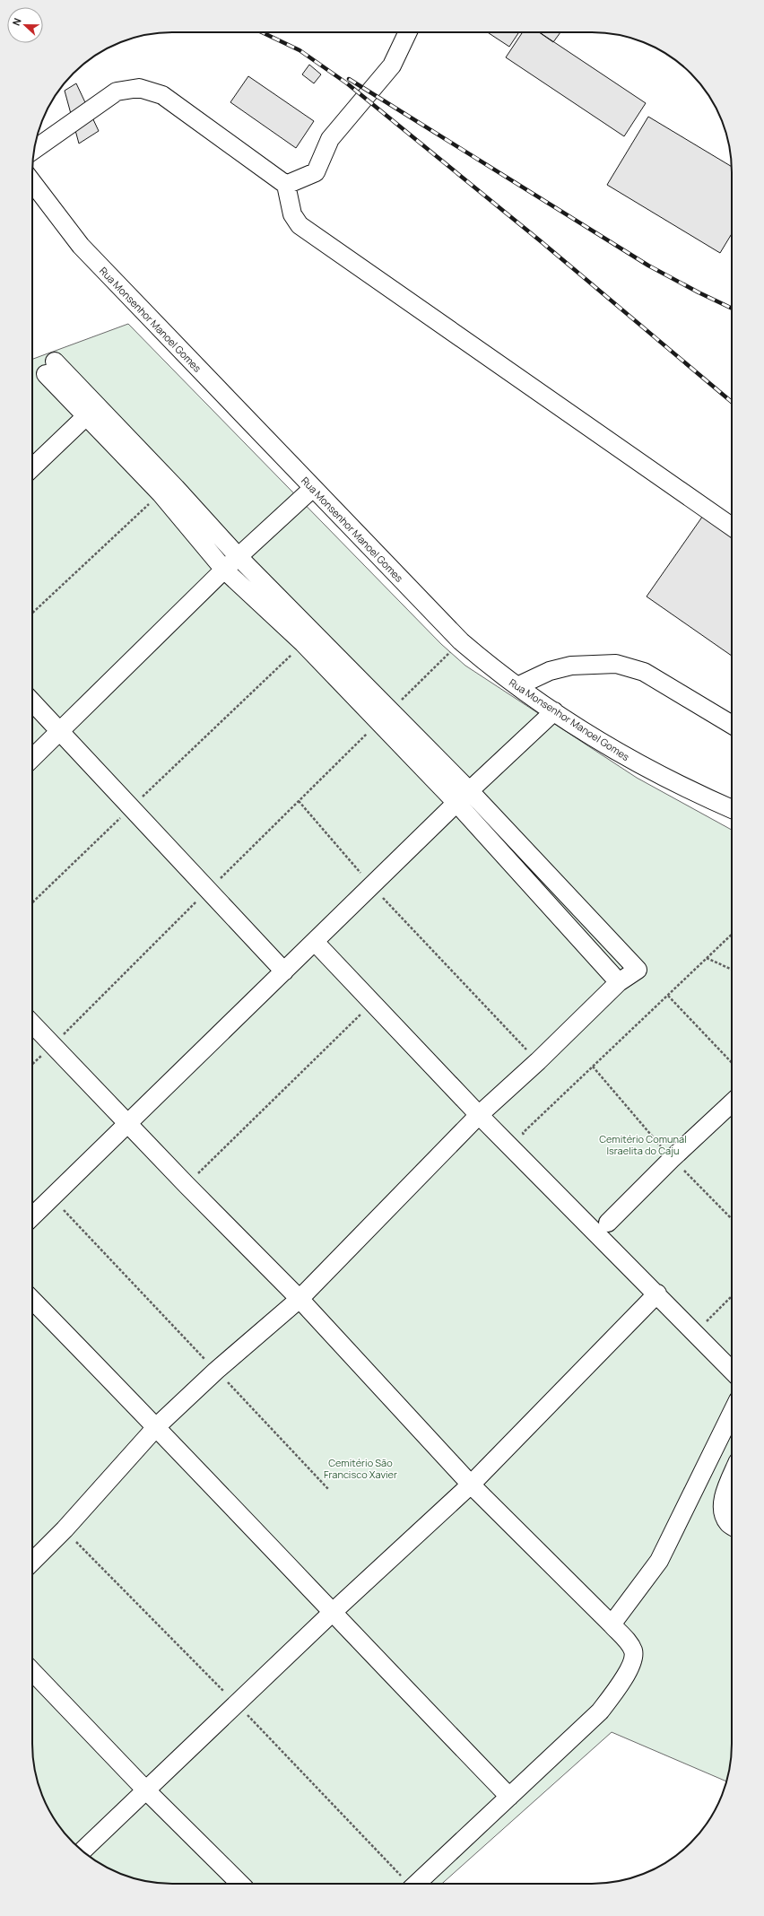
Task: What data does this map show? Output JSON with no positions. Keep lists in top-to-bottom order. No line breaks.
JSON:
{"streets":{"street":["Rua Monsenhor Manoel Gomes"]},"parks":["Cemitério Comunal Israelita do Caju","Cemitério São Francisco Xavier"],"north":"left"}
